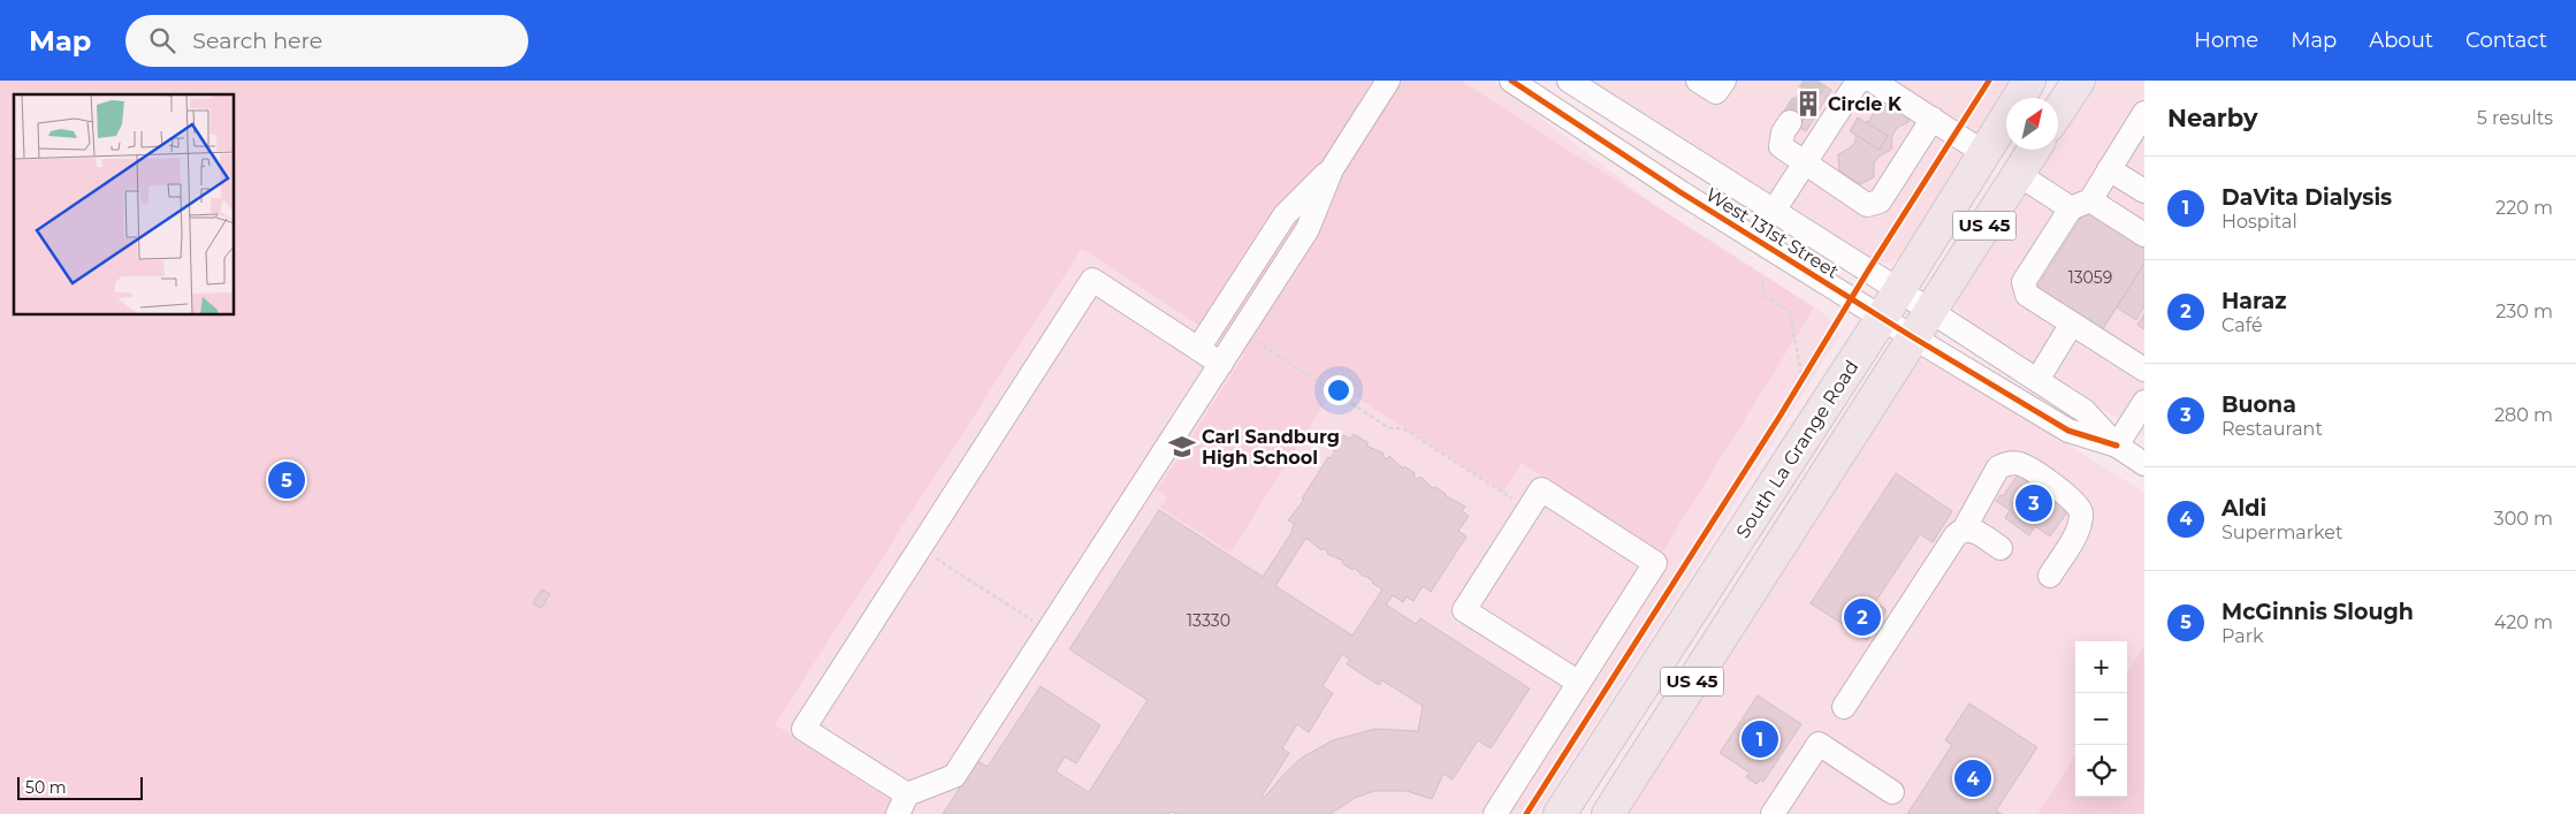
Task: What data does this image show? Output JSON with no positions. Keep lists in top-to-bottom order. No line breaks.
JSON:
{"streets":{"highway":["US 45","South La Grange Road"],"street":["West 131st Street"]},"crossings":[["West 131st Street","South La Grange Road"]],"places":{"building":["Circle K"],"school or university":["Carl Sandburg High School"]},"house_numbers":["13059","13330"],"scale_bar":"50 m","north":"top right","page":{"header":"Map","search":"Search here","nav":["Home","Map","About","Contact"],"heading":["Nearby","5 results"],"list":[{"mark":"1","name":"DaVita Dialysis","note":"Hospital","value":"220 m"},{"mark":"2","name":"Haraz","note":"Café","value":"230 m"},{"mark":"3","name":"Buona","note":"Restaurant","value":"280 m"},{"mark":"4","name":"Aldi","note":"Supermarket","value":"300 m"},{"mark":"5","name":"McGinnis Slough","note":"Park","value":"420 m"}],"pins":["5","3","2","1","4"],"map_buttons":["+","−"],"scale":"50 m"}}
